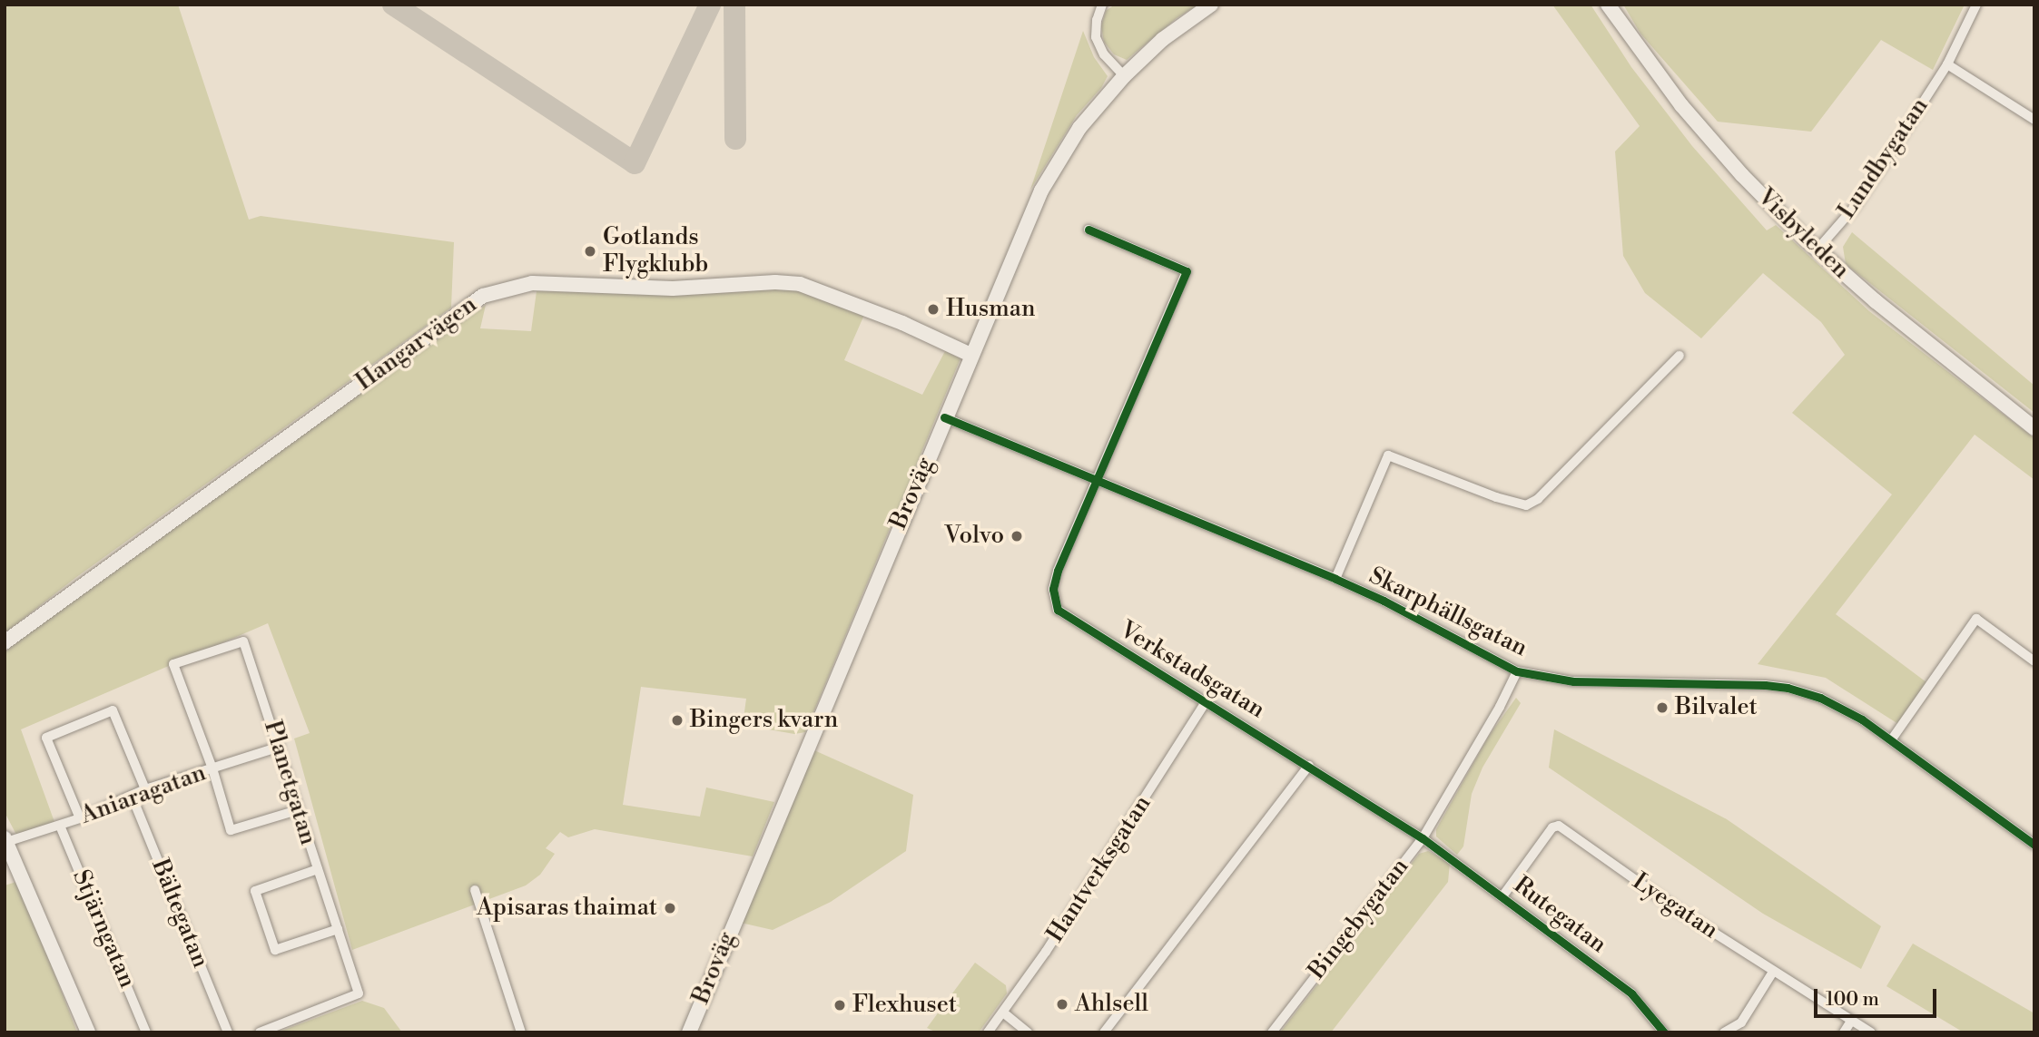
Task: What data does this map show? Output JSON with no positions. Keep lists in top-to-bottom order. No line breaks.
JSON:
{"streets":{"main road":["Visbyleden","Hangarvägen","Broväg"],"street":["Lundbygatan","Skarphällsgatan","Verkstadsgatan","Planetgatan","Aniaragatan","Hantverksgatan","Lyegatan","Bältegatan","Rutegatan","Bingebygatan","Stjärngatan"]},"crossings":[["Lundbygatan","Visbyleden"],["Hangarvägen","Broväg"],["Broväg","Skarphällsgatan"],["Skarphällsgatan","Verkstadsgatan"],["Skarphällsgatan","Bingebygatan"],["Verkstadsgatan","Hantverksgatan"],["Verkstadsgatan","Rutegatan"],["Verkstadsgatan","Bingebygatan"],["Planetgatan","Aniaragatan"],["Aniaragatan","Bältegatan"],["Aniaragatan","Stjärngatan"],["Lyegatan","Rutegatan"],["Rutegatan","Bingebygatan"]],"places":["Gotlands Flygklubb","Husman","Volvo","Bilvalet","Bingers kvarn","Apisaras thaimat","Ahlsell","Flexhuset"],"scale_bar":"100 m"}
